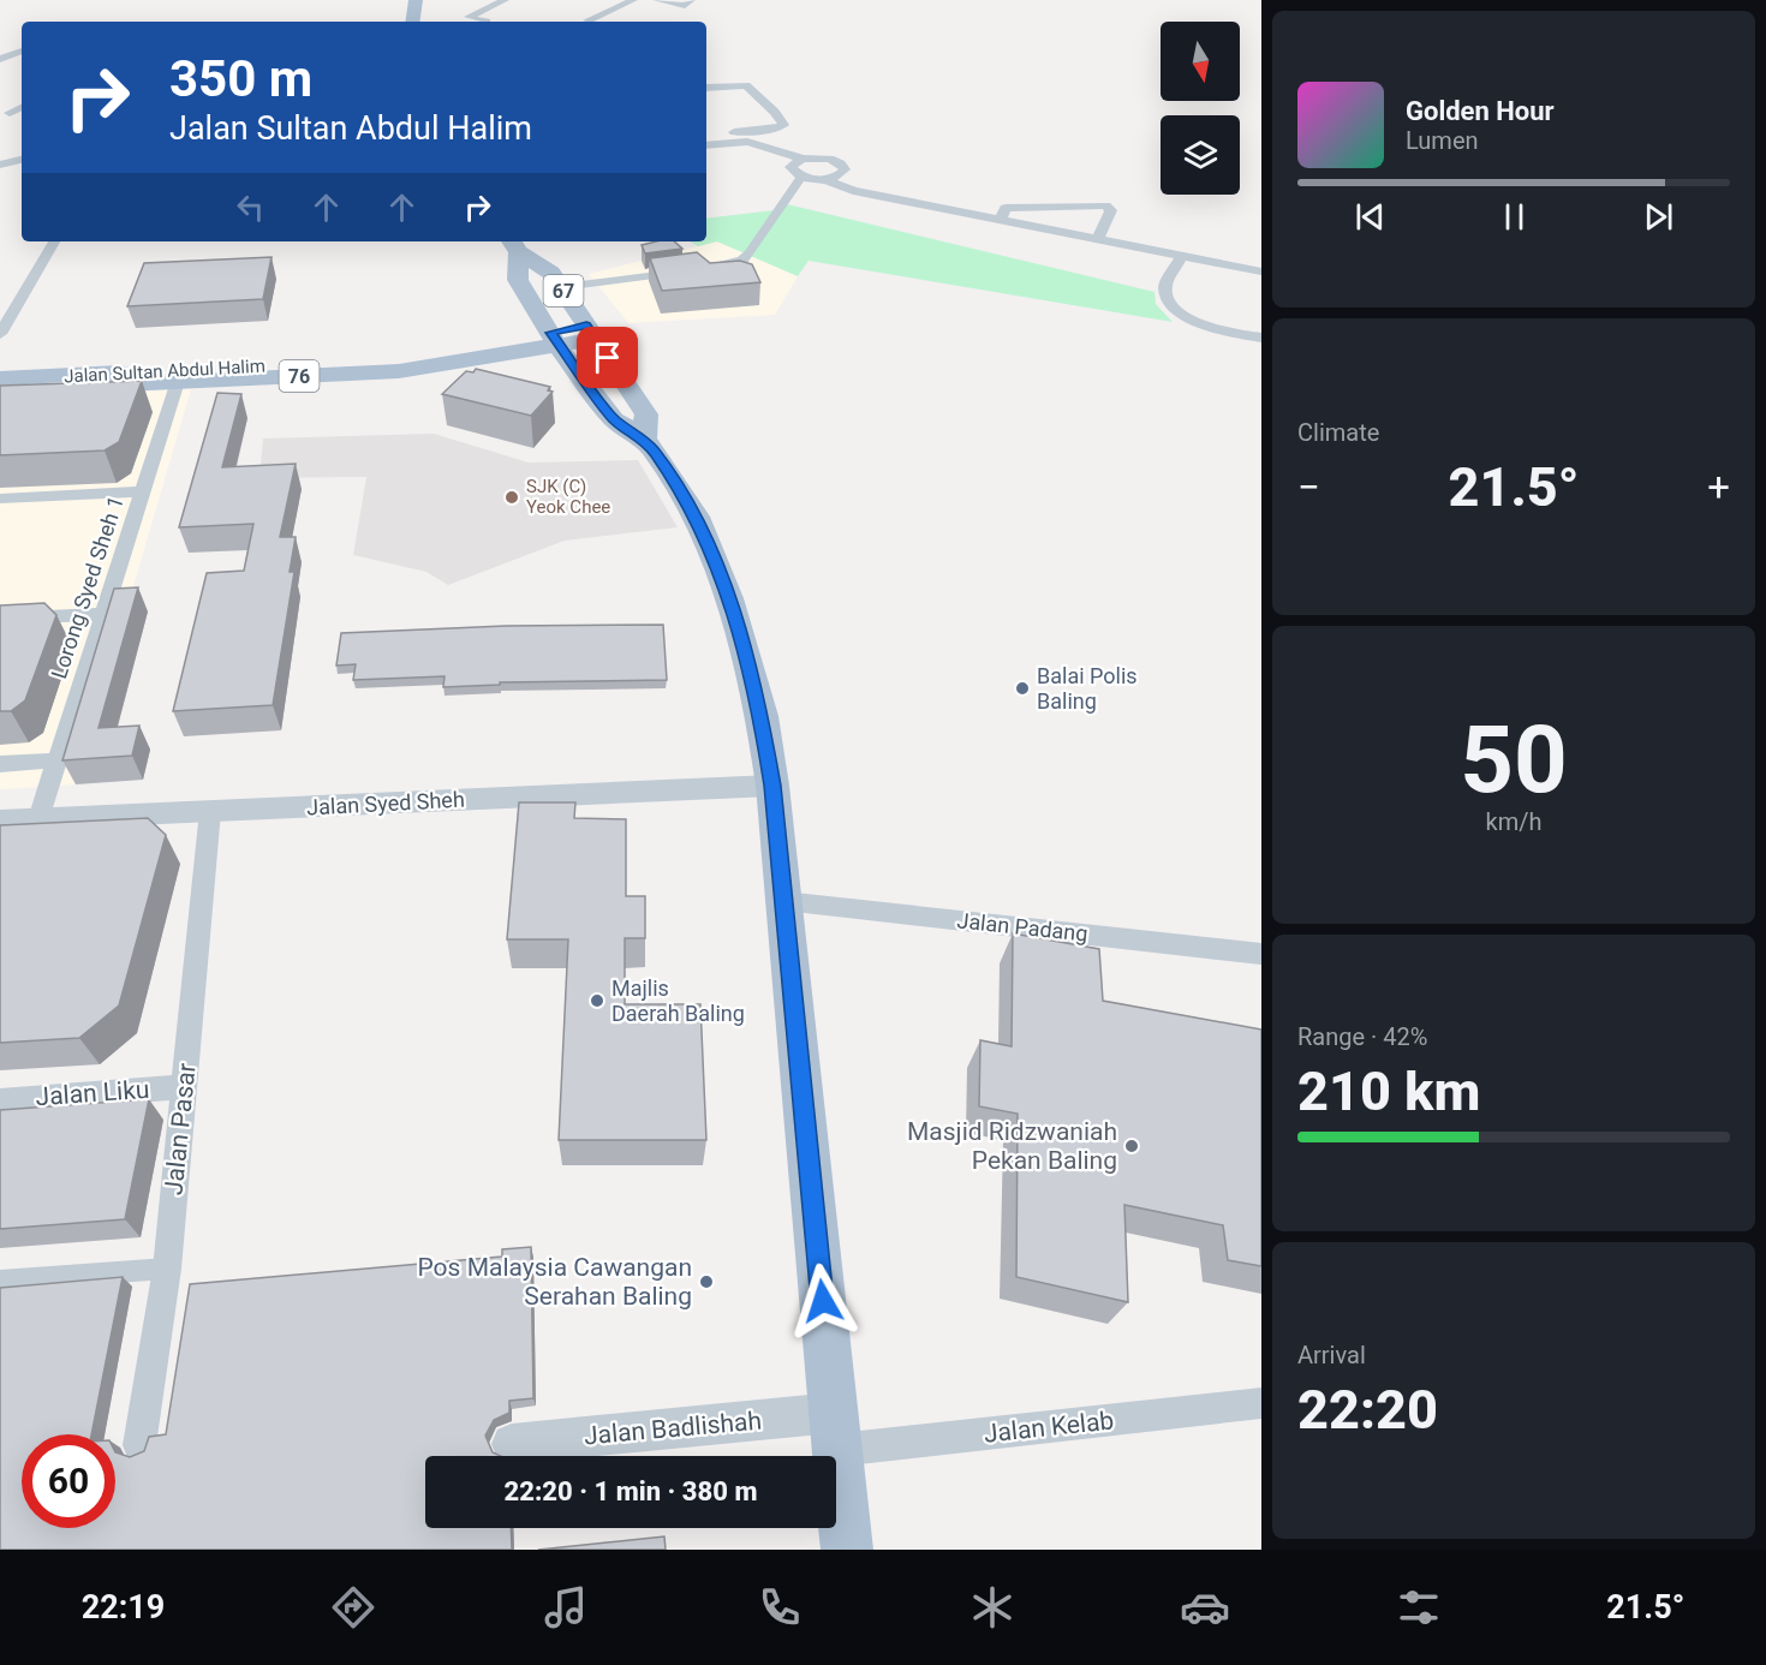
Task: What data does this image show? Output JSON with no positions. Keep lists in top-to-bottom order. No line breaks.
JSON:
{"streets":{"main road":["67","Jalan Sultan Abdul Halim","76"],"street":["Lorong Syed Sheh 1","Jalan Syed Sheh","Jalan Padang","Jalan Liku","Jalan Pasar","Jalan Kelab","Jalan Badlishah"]},"crossings":[["67","Jalan Sultan Abdul Halim"],["Jalan Sultan Abdul Halim","Lorong Syed Sheh 1"],["Lorong Syed Sheh 1","Jalan Syed Sheh"],["Jalan Syed Sheh","Jalan Pasar"],["Jalan Liku","Jalan Pasar"],["Jalan Kelab","Jalan Badlishah"]],"places":["SJK (C) Yeok Chee","Balai Polis Baling","Majlis Daerah Baling","Masjid Ridzwaniah Pekan Baling","Pos Malaysia Cawangan Serahan Baling"],"north":"bottom","page":{"turn":["350 m","Jalan Sultan Abdul Halim"],"song":["Golden Hour","Lumen"],"tile":["Climate",["50","km/h"],["Range · 42%","210 km"],["Arrival","22:20"]],"heat":["−","21.5°","+"],"limit":"60","trip":"22:20 · 1 min · 380 m","tabs":["22:19","21.5°"]}}
